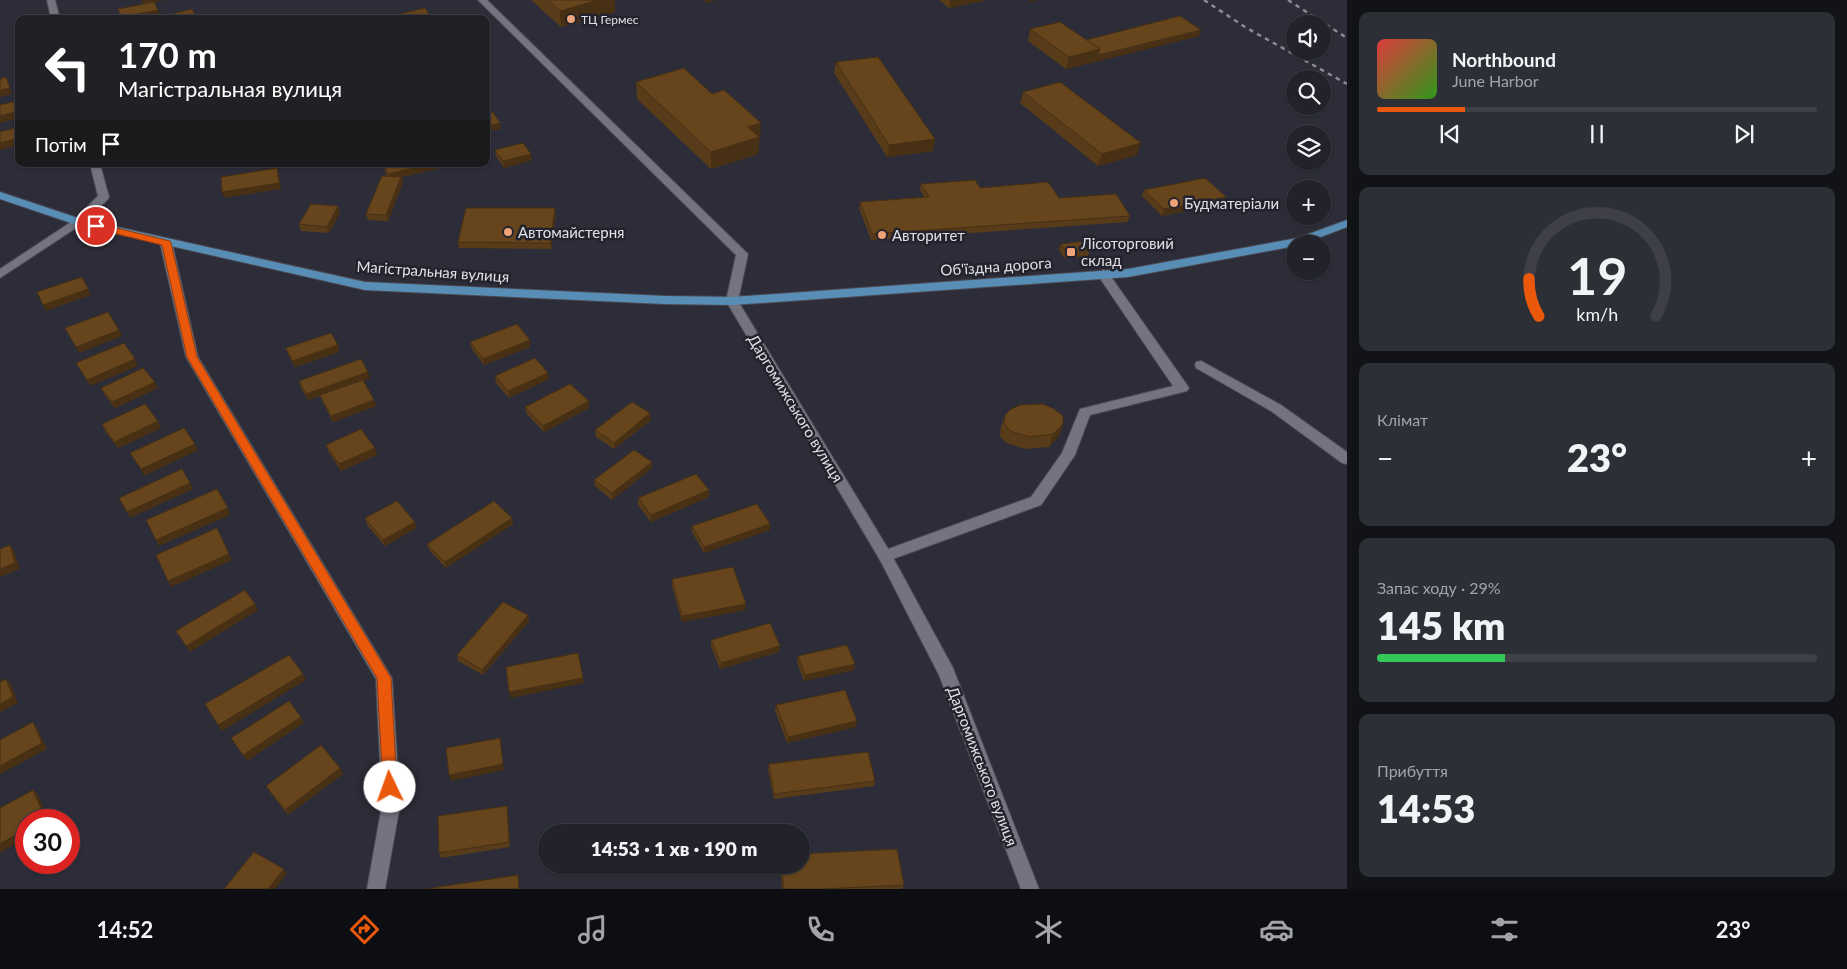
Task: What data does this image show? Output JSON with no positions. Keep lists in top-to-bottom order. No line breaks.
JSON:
{"streets":{"main road":["Об'їздна дорога","Магістральная вулиця"],"street":["Даргомижського вулиця"]},"crossings":[["Об'їздна дорога","Магістральная вулиця"],["Об'їздна дорога","Даргомижського вулиця"],["Магістральная вулиця","Даргомижського вулиця"]],"places":{"other":["ТЦ Гермес","Будматеріали","Автомайстерня","Авторитет"],"transit":["Лісоторговий склад"]},"page":{"map_buttons":["+","−"],"turn":["170 m","Магістральная вулиця"],"song":["Northbound","June Harbor"],"then":"Потім","tile":["Клімат",["Запас ходу · 29%","145 km"],["Прибуття","14:53"]],"heat":["−","23°","+"],"limit":"30","trip":"14:53 · 1 хв · 190 m","tabs":["14:52","23°"],"gauge":["19","km/h"]}}
